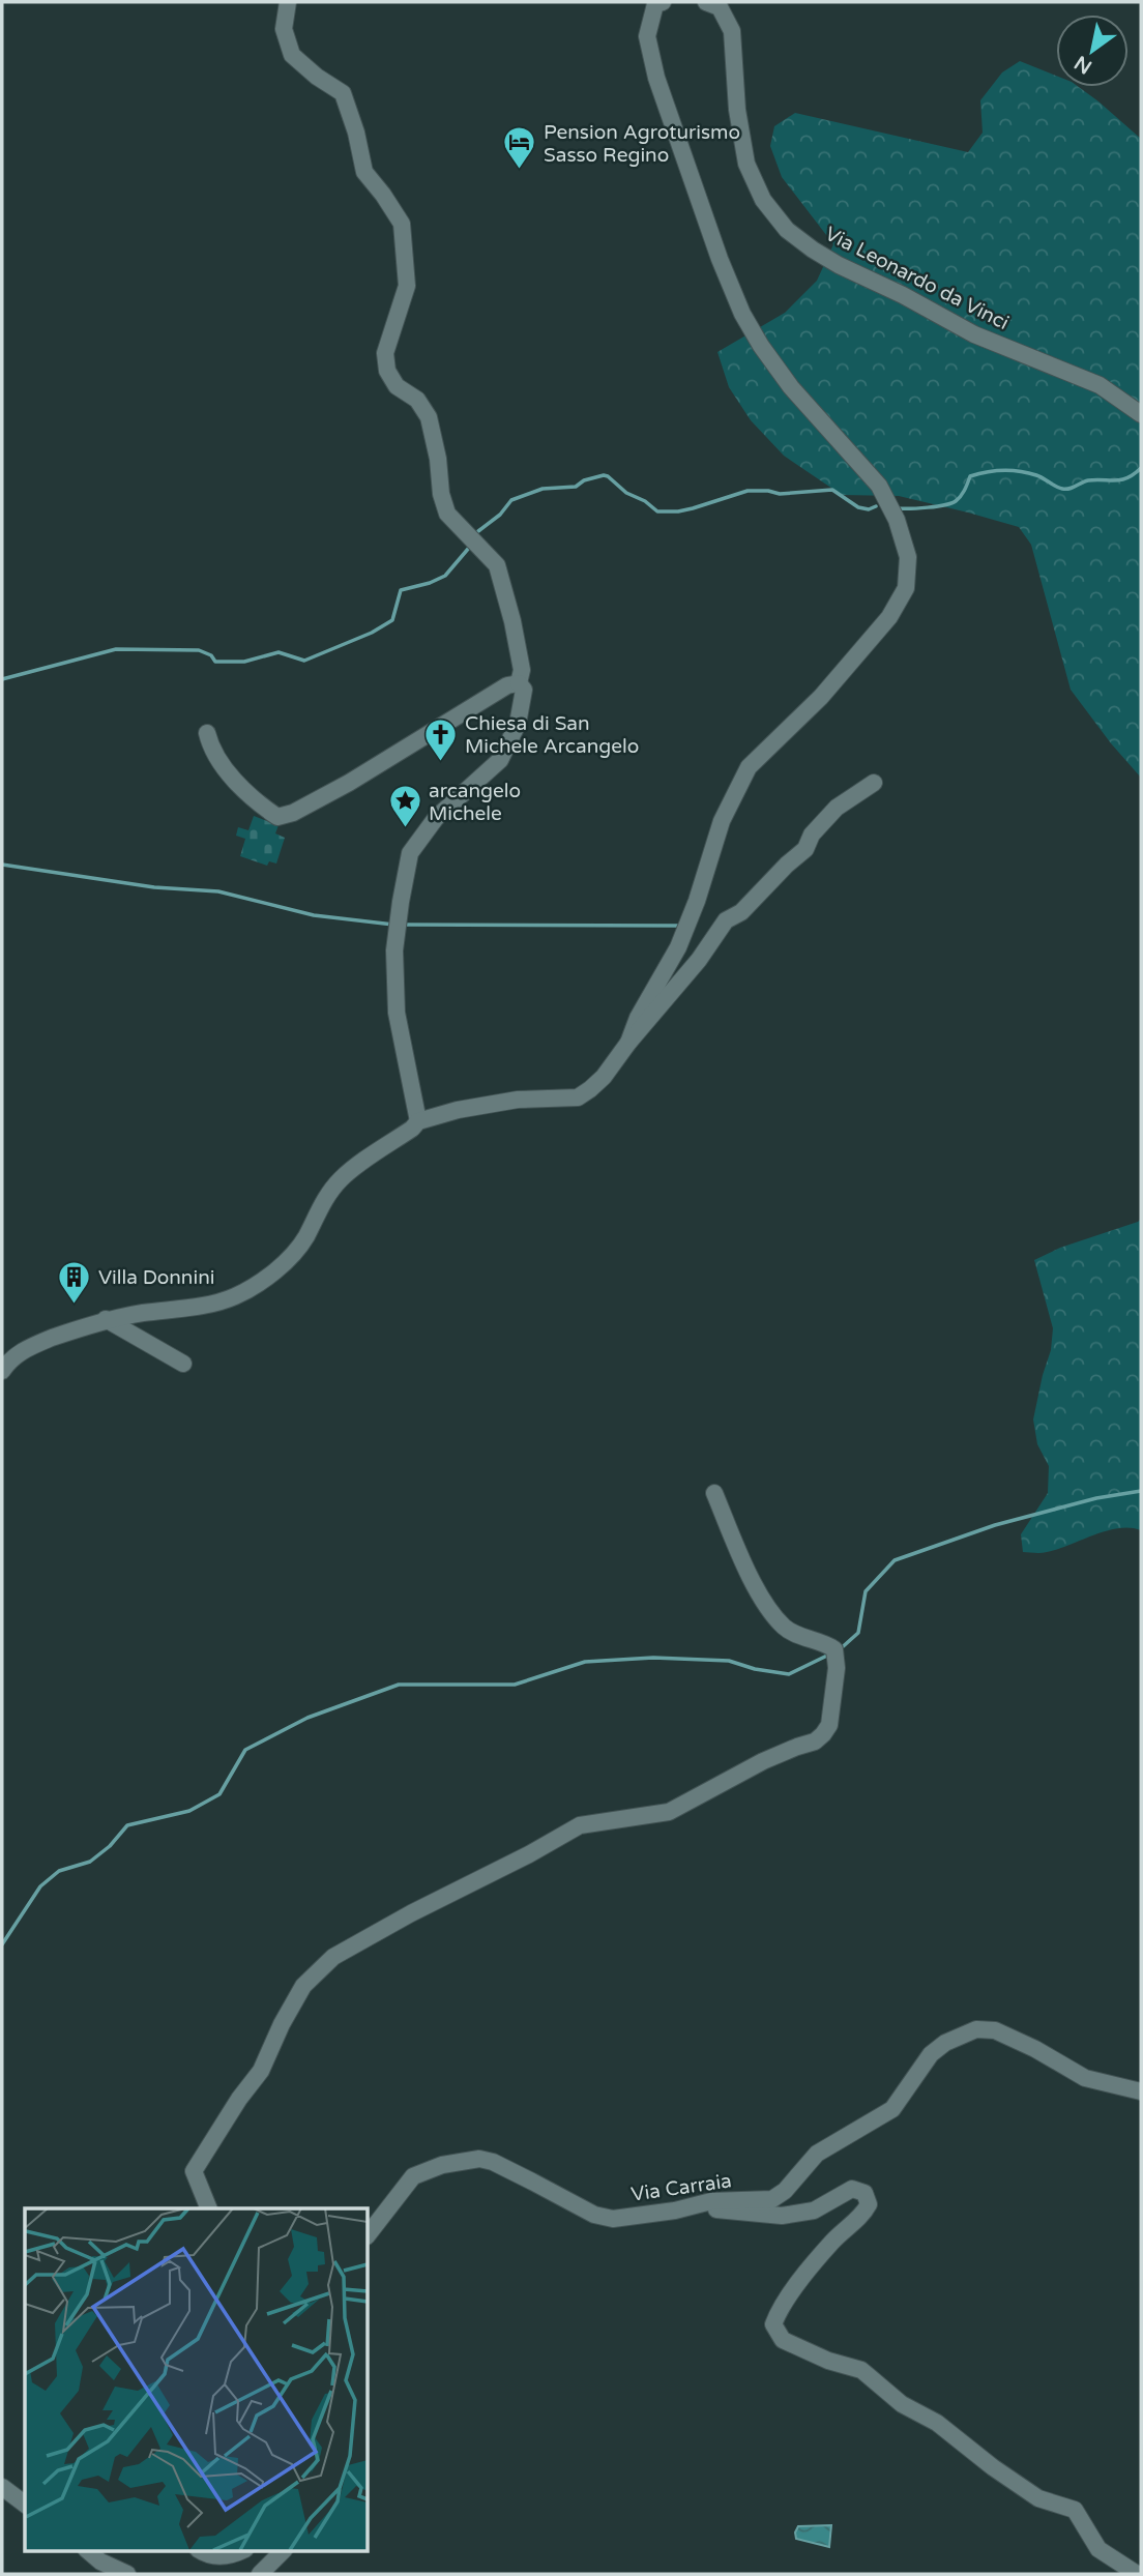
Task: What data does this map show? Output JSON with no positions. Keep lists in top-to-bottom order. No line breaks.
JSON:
{"streets":{"street":["Via Leonardo da Vinci","Via Carraia"]},"places":{"hotel":["Pension Agroturismo Sasso Regino"],"church":["Chiesa di San Michele Arcangelo"],"place":["arcangelo Michele"],"building":["Villa Donnini"]},"north":"bottom left"}
